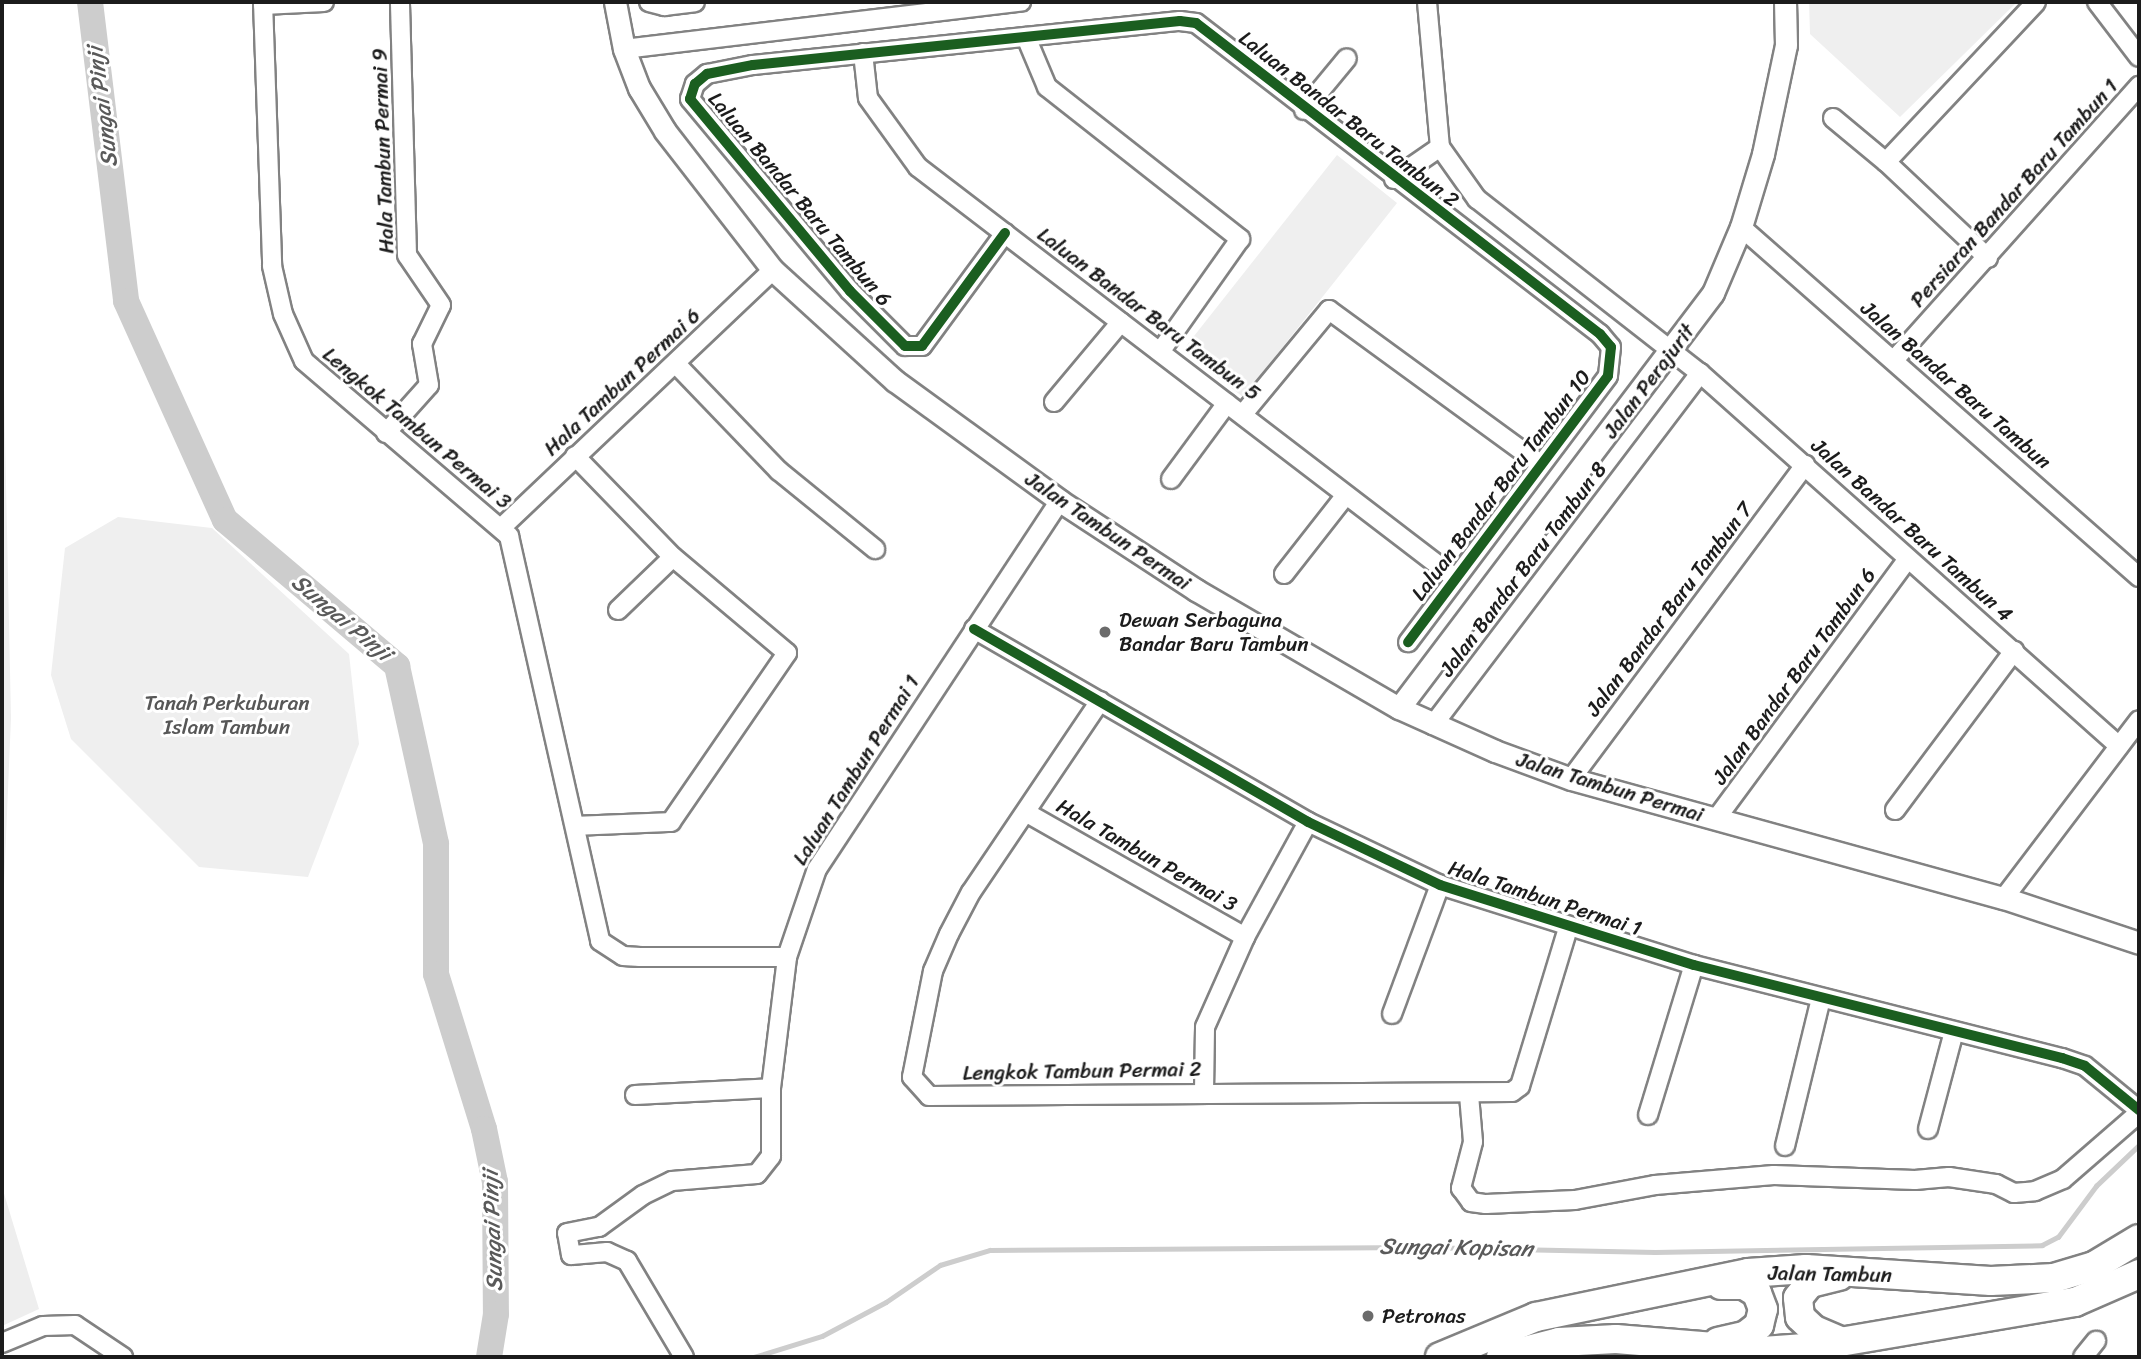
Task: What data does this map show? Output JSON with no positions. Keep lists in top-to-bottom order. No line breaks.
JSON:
{"streets":{"main road":["Jalan Tambun"],"street":["Laluan Bandar Baru Tambun 2","Hala Tambun Permai 9","Persiaran Bandar Baru Tambun 1","Laluan Bandar Baru Tambun 6","Laluan Bandar Baru Tambun 5","Jalan Perajurit","Hala Tambun Permai 6","Jalan Bandar Baru Tambun","Lengkok Tambun Permai 3","Laluan Bandar Baru Tambun 10","Jalan Bandar Baru Tambun 4","Jalan Tambun Permai","Jalan Bandar Baru Tambun 8","Jalan Bandar Baru Tambun 7","Jalan Bandar Baru Tambun 6","Laluan Tambun Permai 1","Hala Tambun Permai 3","Hala Tambun Permai 1","Lengkok Tambun Permai 2"]},"crossings":[["Laluan Bandar Baru Tambun 2","Laluan Bandar Baru Tambun 6"],["Laluan Bandar Baru Tambun 2","Laluan Bandar Baru Tambun 5"],["Laluan Bandar Baru Tambun 2","Laluan Bandar Baru Tambun 10"],["Hala Tambun Permai 9","Lengkok Tambun Permai 3"],["Persiaran Bandar Baru Tambun 1","Jalan Bandar Baru Tambun"],["Laluan Bandar Baru Tambun 6","Laluan Bandar Baru Tambun 5"],["Laluan Bandar Baru Tambun 5","Laluan Bandar Baru Tambun 10"],["Jalan Perajurit","Jalan Bandar Baru Tambun"],["Jalan Perajurit","Jalan Bandar Baru Tambun 4"],["Jalan Perajurit","Jalan Tambun Permai"],["Hala Tambun Permai 6","Lengkok Tambun Permai 3"],["Hala Tambun Permai 6","Jalan Tambun Permai"],["Lengkok Tambun Permai 3","Laluan Tambun Permai 1"],["Jalan Bandar Baru Tambun 4","Jalan Bandar Baru Tambun 8"],["Jalan Bandar Baru Tambun 4","Jalan Bandar Baru Tambun 7"],["Jalan Bandar Baru Tambun 4","Jalan Bandar Baru Tambun 6"],["Jalan Tambun Permai","Jalan Bandar Baru Tambun 8"],["Jalan Tambun Permai","Jalan Bandar Baru Tambun 7"],["Jalan Tambun Permai","Jalan Bandar Baru Tambun 6"],["Jalan Tambun Permai","Laluan Tambun Permai 1"],["Laluan Tambun Permai 1","Hala Tambun Permai 1"],["Hala Tambun Permai 3","Lengkok Tambun Permai 2"],["Hala Tambun Permai 1","Lengkok Tambun Permai 2"]],"water":["Sungai Pinji","Sungai Kopisan"],"parks":["Tanah Perkuburan Islam Tambun"],"places":["Dewan Serbaguna Bandar Baru Tambun","Petronas"]}
